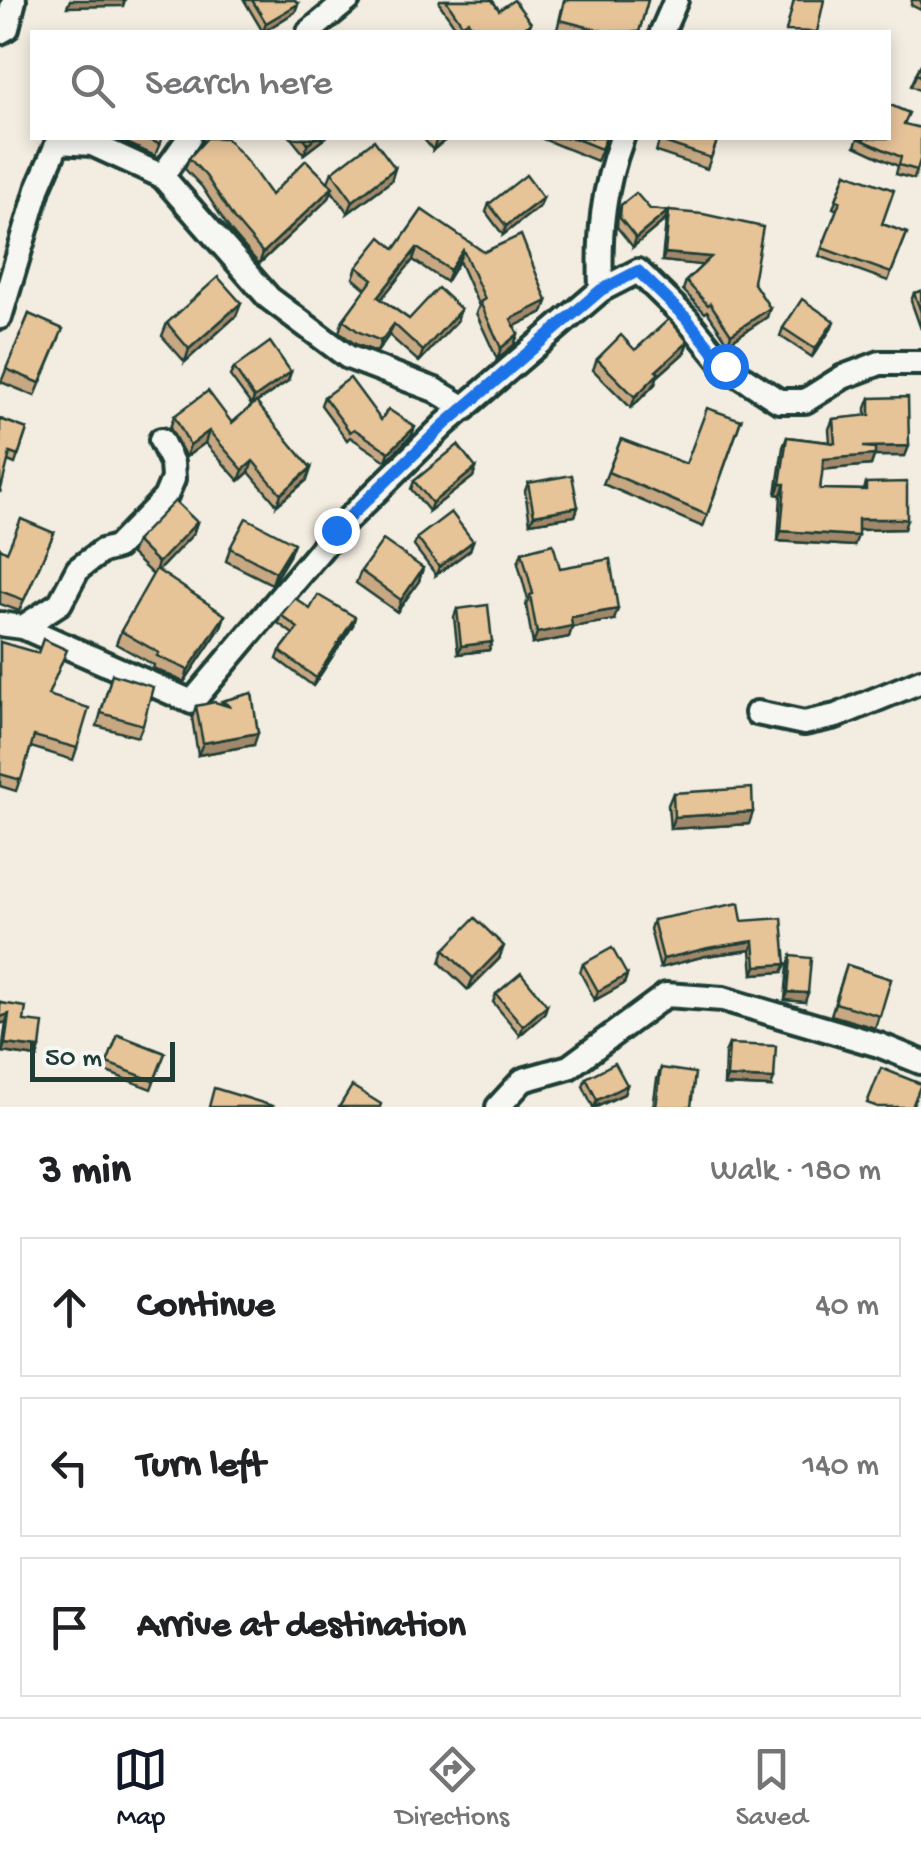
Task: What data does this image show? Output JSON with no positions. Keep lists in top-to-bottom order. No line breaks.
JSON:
{"scale_bar":"50 m","page":{"search":"Search here","scale":"50 m","heading":["3 min","Walk · 180 m"],"list":[["Continue","40 m"],["Turn left","140 m"],"Arrive at destination"],"nav":["Map","Directions","Saved"]}}
